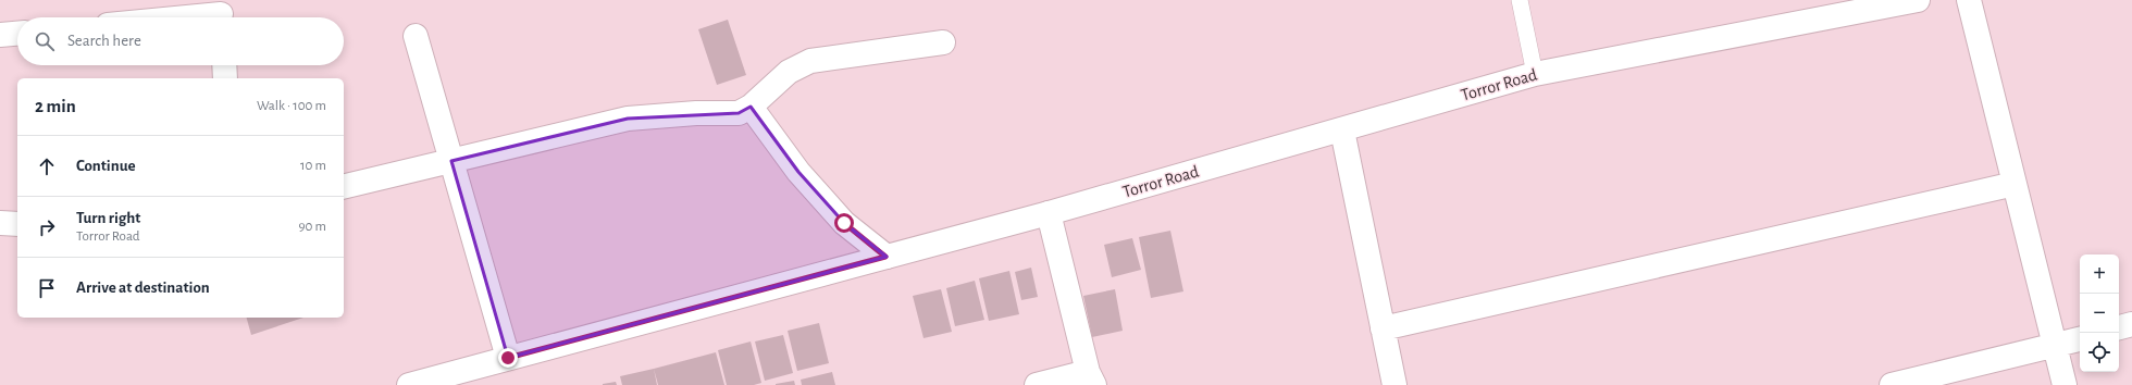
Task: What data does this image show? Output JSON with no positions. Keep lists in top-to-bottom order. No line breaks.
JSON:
{"streets":{"street":["Torror Road"]},"page":{"search":"Search here","heading":["2 min","Walk · 100 m"],"list":[["Continue","10 m"],["Turn right","Torror Road","90 m"],"Arrive at destination"],"map_buttons":["+","−"]}}
